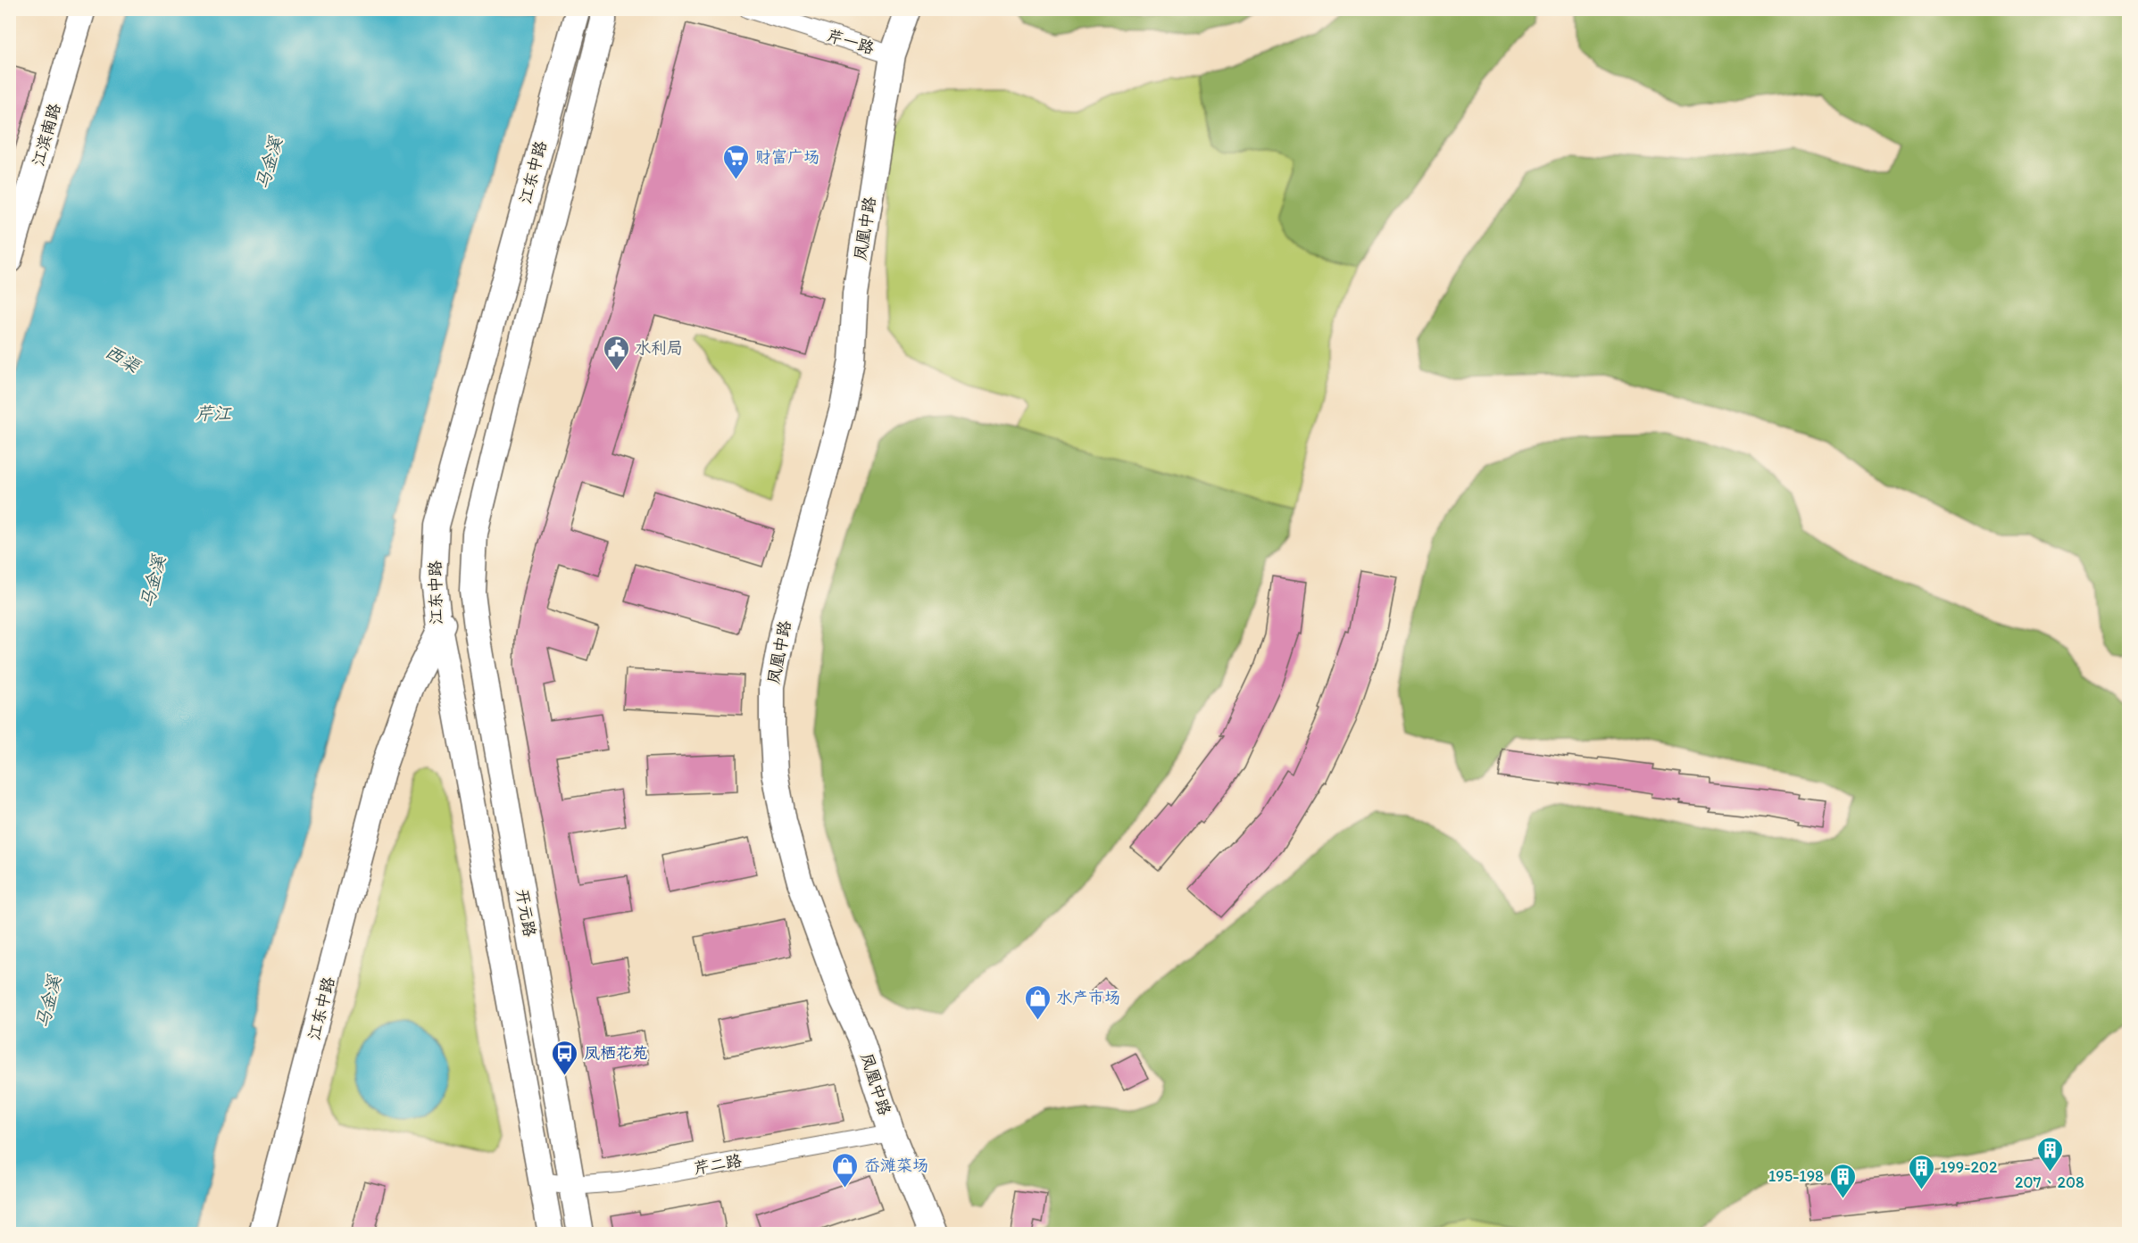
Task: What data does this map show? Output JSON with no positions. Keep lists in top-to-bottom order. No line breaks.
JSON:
{"streets":{"main road":["江滨南路","江东中路","凤凰中路","开元路"],"street":["芹一路","芹二路"]},"crossings":[["芹一路","凤凰中路"],["江东中路","开元路"],["凤凰中路","芹二路"],["开元路","芹二路"]],"water":["马金溪","西渠","芹江"],"places":{"supermarket":["财富广场"],"public building":["水利局"],"shop":["水产市场","岙滩菜场"],"bus stop":["凤栖花苑"],"building":["207、208","199-202","195-198"]}}
